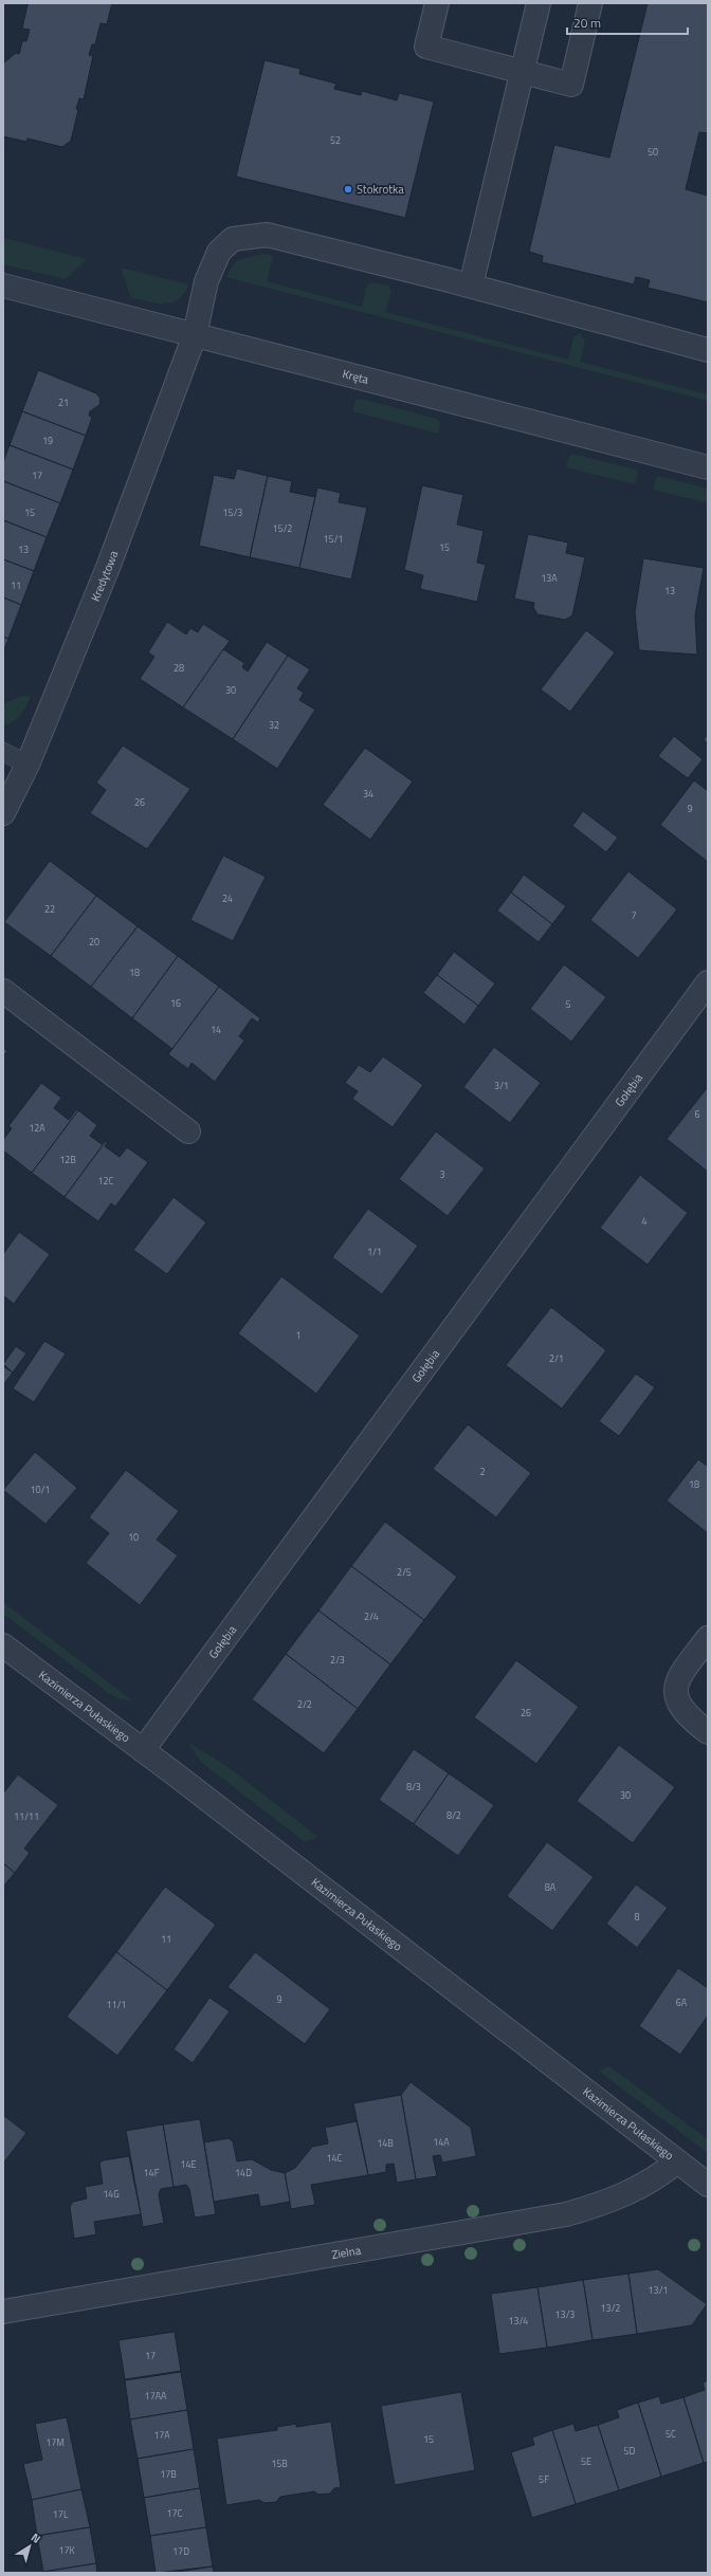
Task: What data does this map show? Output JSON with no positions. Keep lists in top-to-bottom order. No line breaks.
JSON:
{"streets":{"street":["Kręta","Kredytowa","Gołębia","Kazimierza Pułaskiego","Zielna"]},"crossings":[["Kręta","Kredytowa"],["Gołębia","Kazimierza Pułaskiego"],["Kazimierza Pułaskiego","Zielna"]],"places":["Stokrotka"],"house_numbers":["52","50","21","19","17","15","15/3","15/2","15/1","15","13","13A","11","13","28","30","32","34","26","9","24","22","7","20","18","16","5","14","3/1","6","12A","12B","3","12C","4","1/1","1","2/1","2","18","10/1","10","2/5","2/4","2/3","2/2","26","8/3","30","8/2","11/11","8A","8","11","9","6A","11/1","14A","14B","14C","14E","14F","14D","14G","13/1","13/2","13/3","13/4","17","17AA","5C","17A","15","17M","5D","5E","15B","17B","5F","17C","17L","17K","17D"],"scale_bar":"20 m","north":"top right"}
